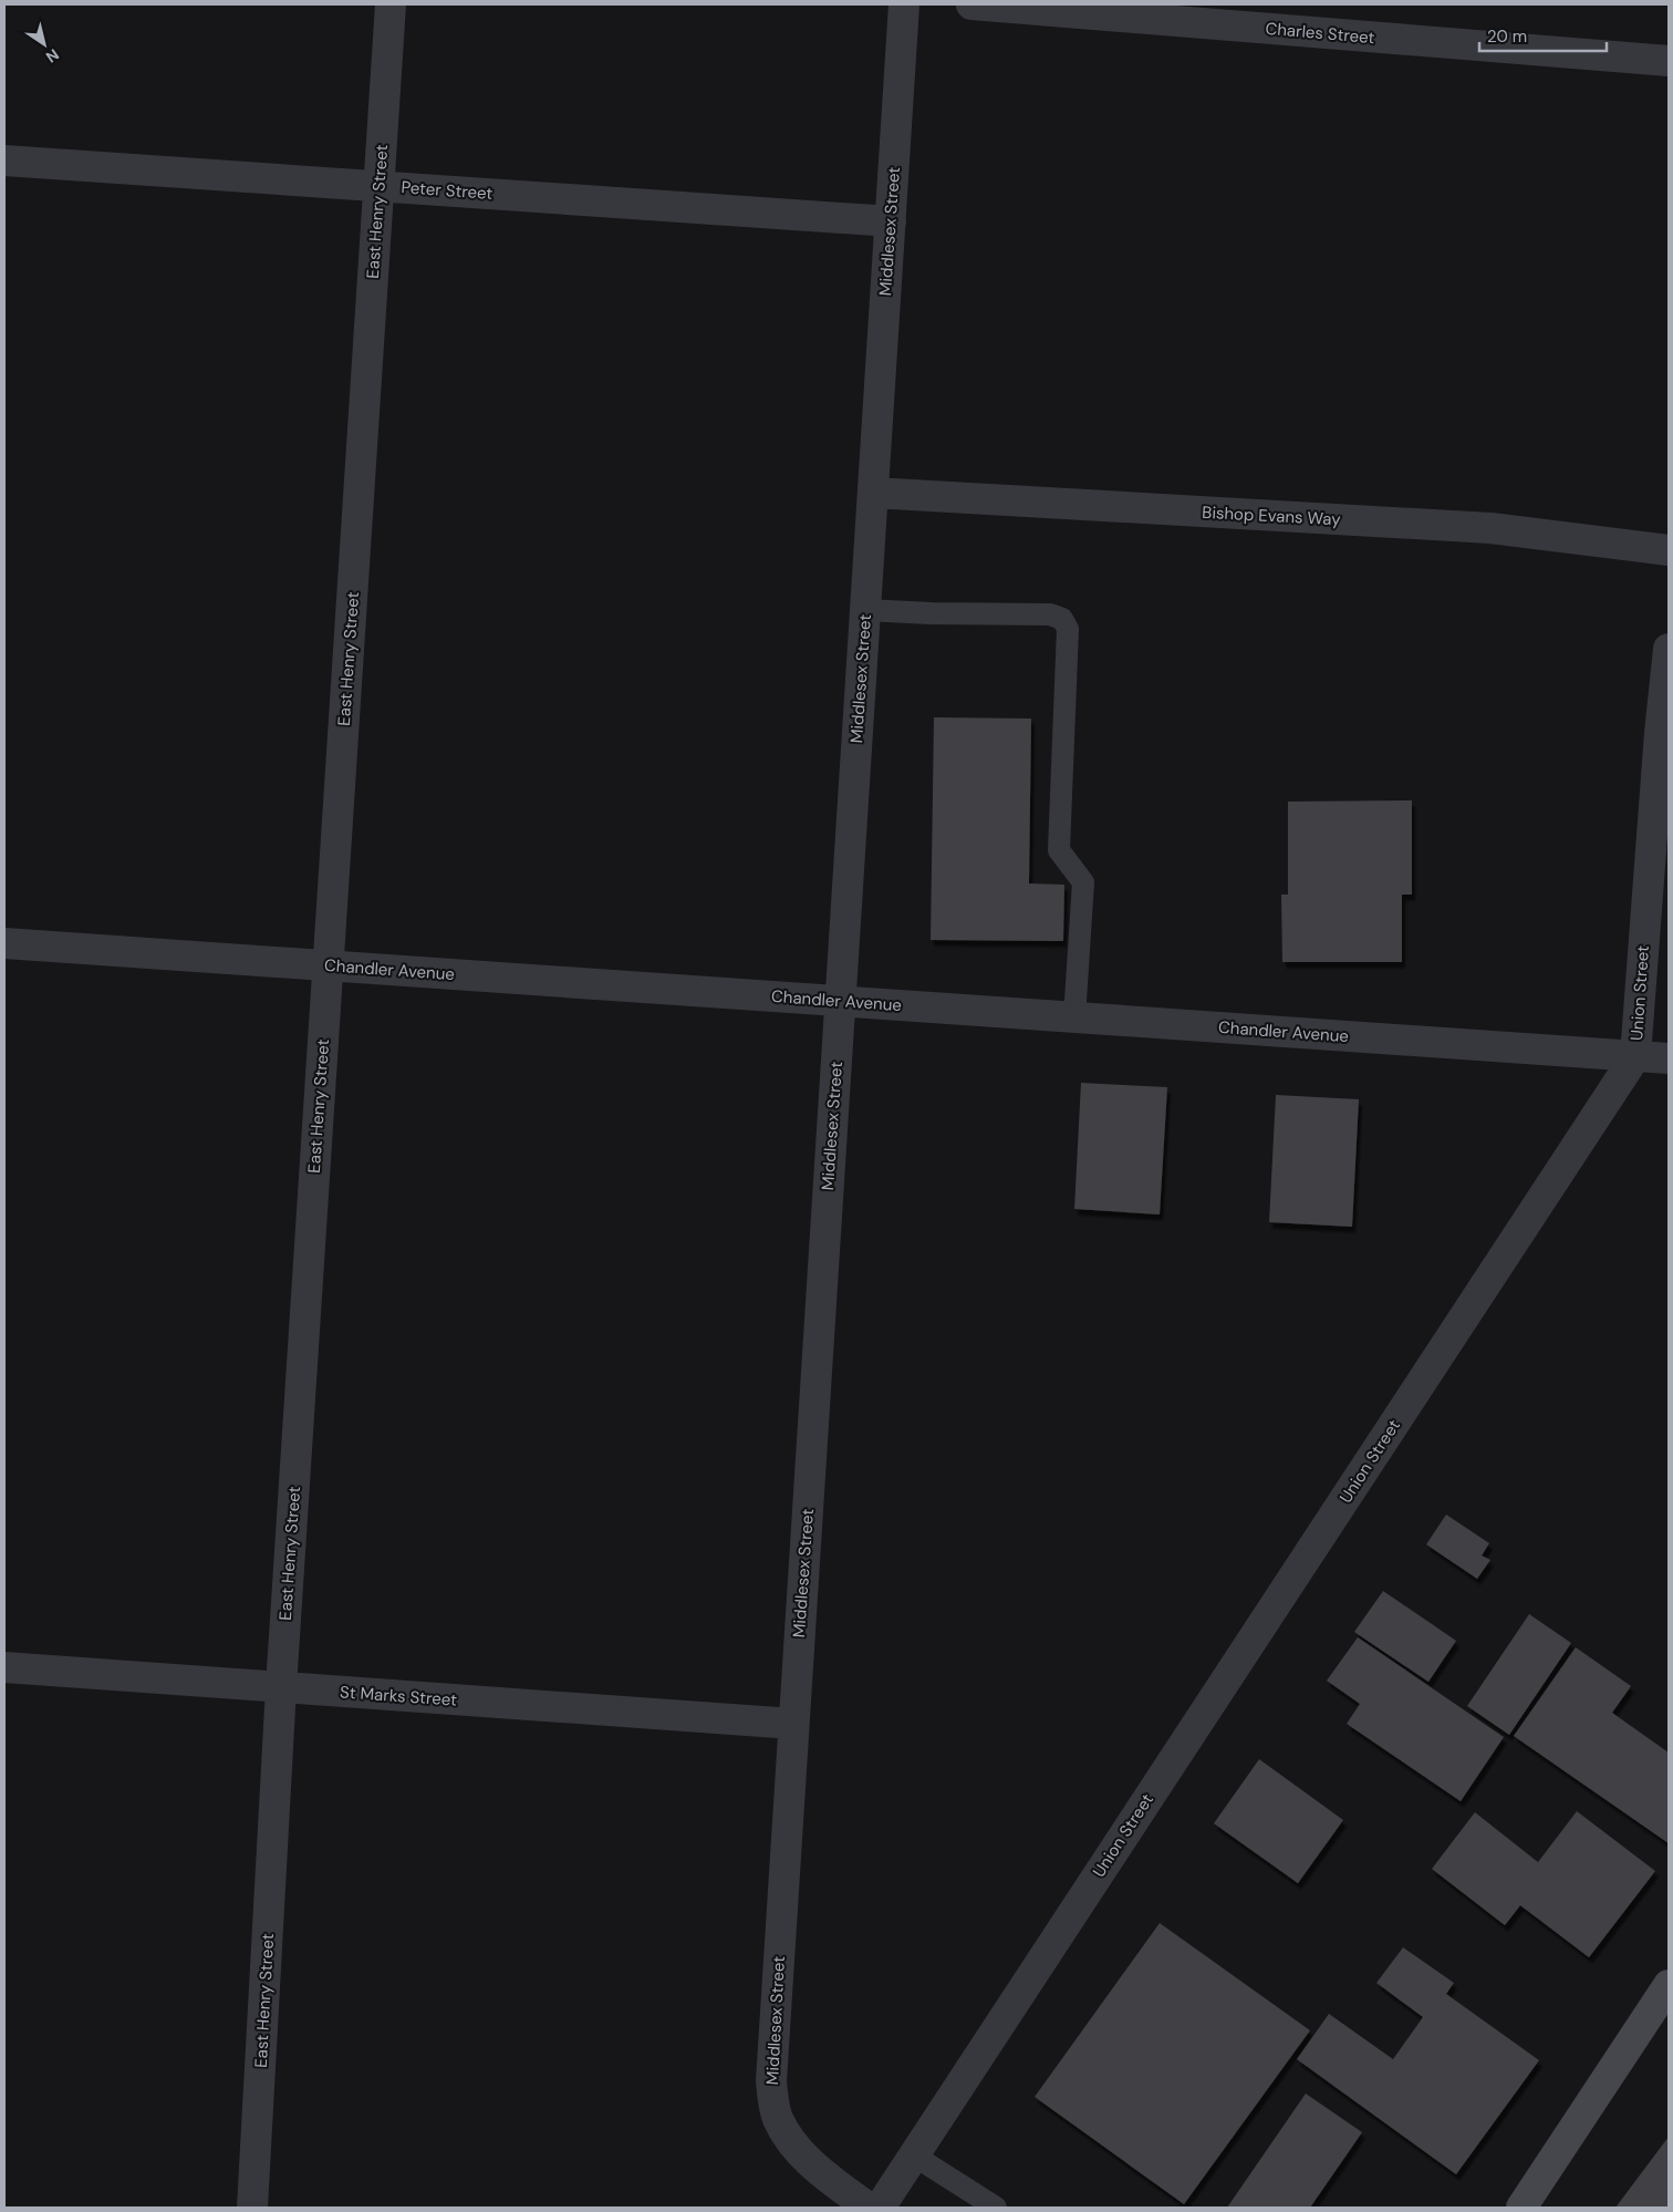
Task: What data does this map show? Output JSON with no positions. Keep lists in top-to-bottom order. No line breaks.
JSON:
{"streets":{"street":["Charles Street","Peter Street","East Henry Street","Middlesex Street","Bishop Evans Way","Chandler Avenue","Union Street","St Marks Street"]},"crossings":[["Peter Street","East Henry Street"],["Peter Street","Middlesex Street"],["East Henry Street","Chandler Avenue"],["East Henry Street","St Marks Street"],["Middlesex Street","Bishop Evans Way"],["Middlesex Street","Chandler Avenue"],["Middlesex Street","St Marks Street"],["Chandler Avenue","Union Street"]],"scale_bar":"20 m","north":"bottom right"}
